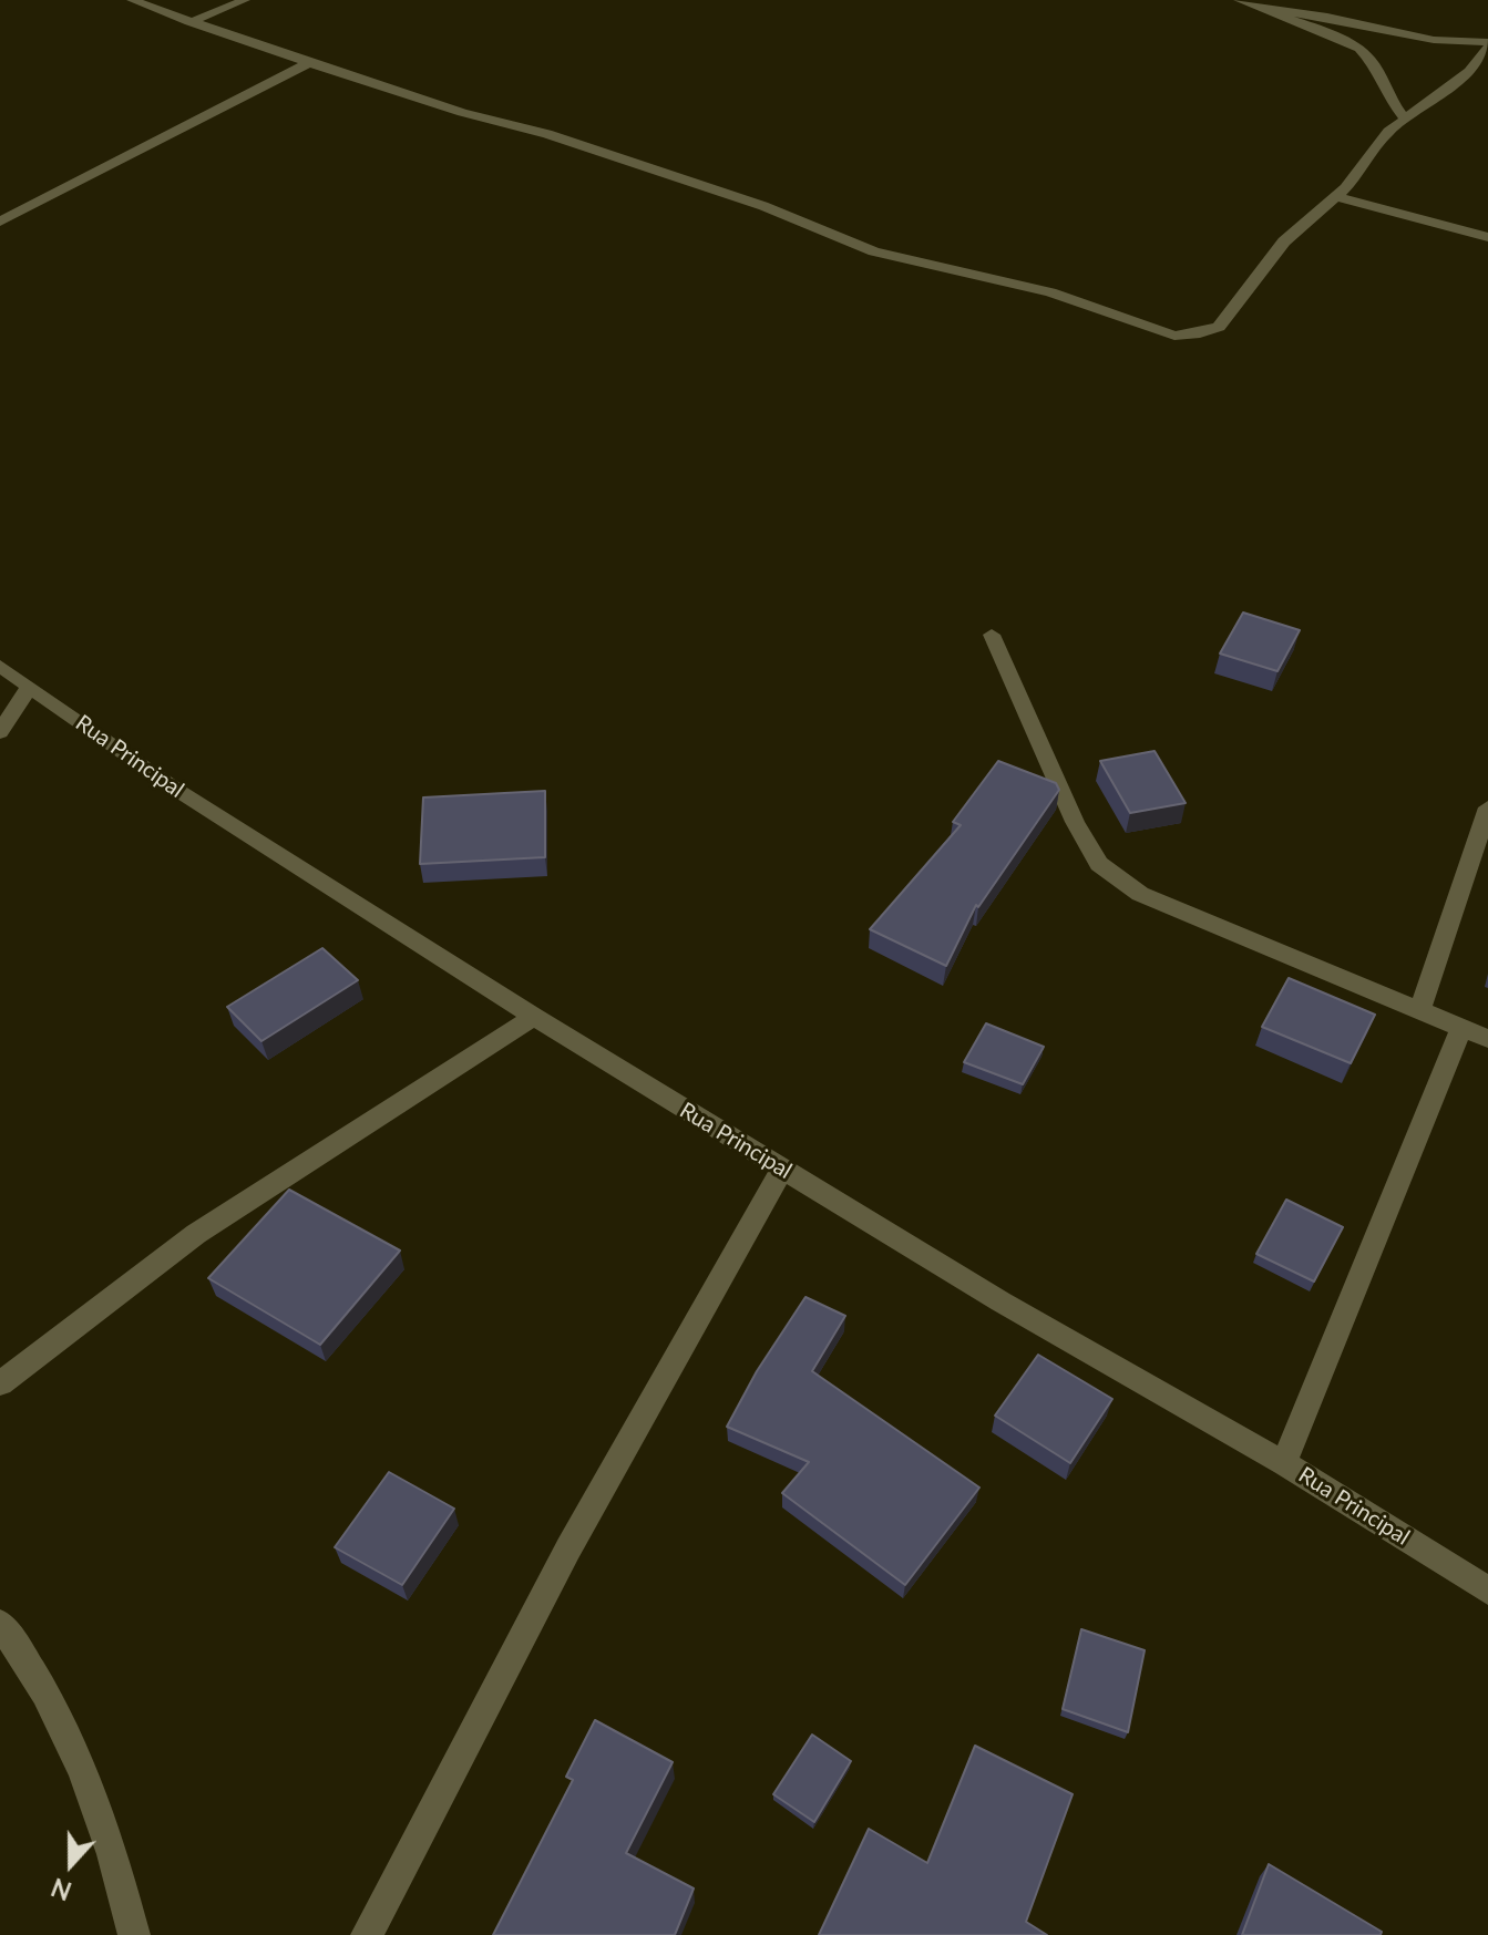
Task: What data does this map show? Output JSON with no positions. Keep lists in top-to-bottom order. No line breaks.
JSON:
{"streets":{"street":["Rua Principal"]},"north":"bottom"}
